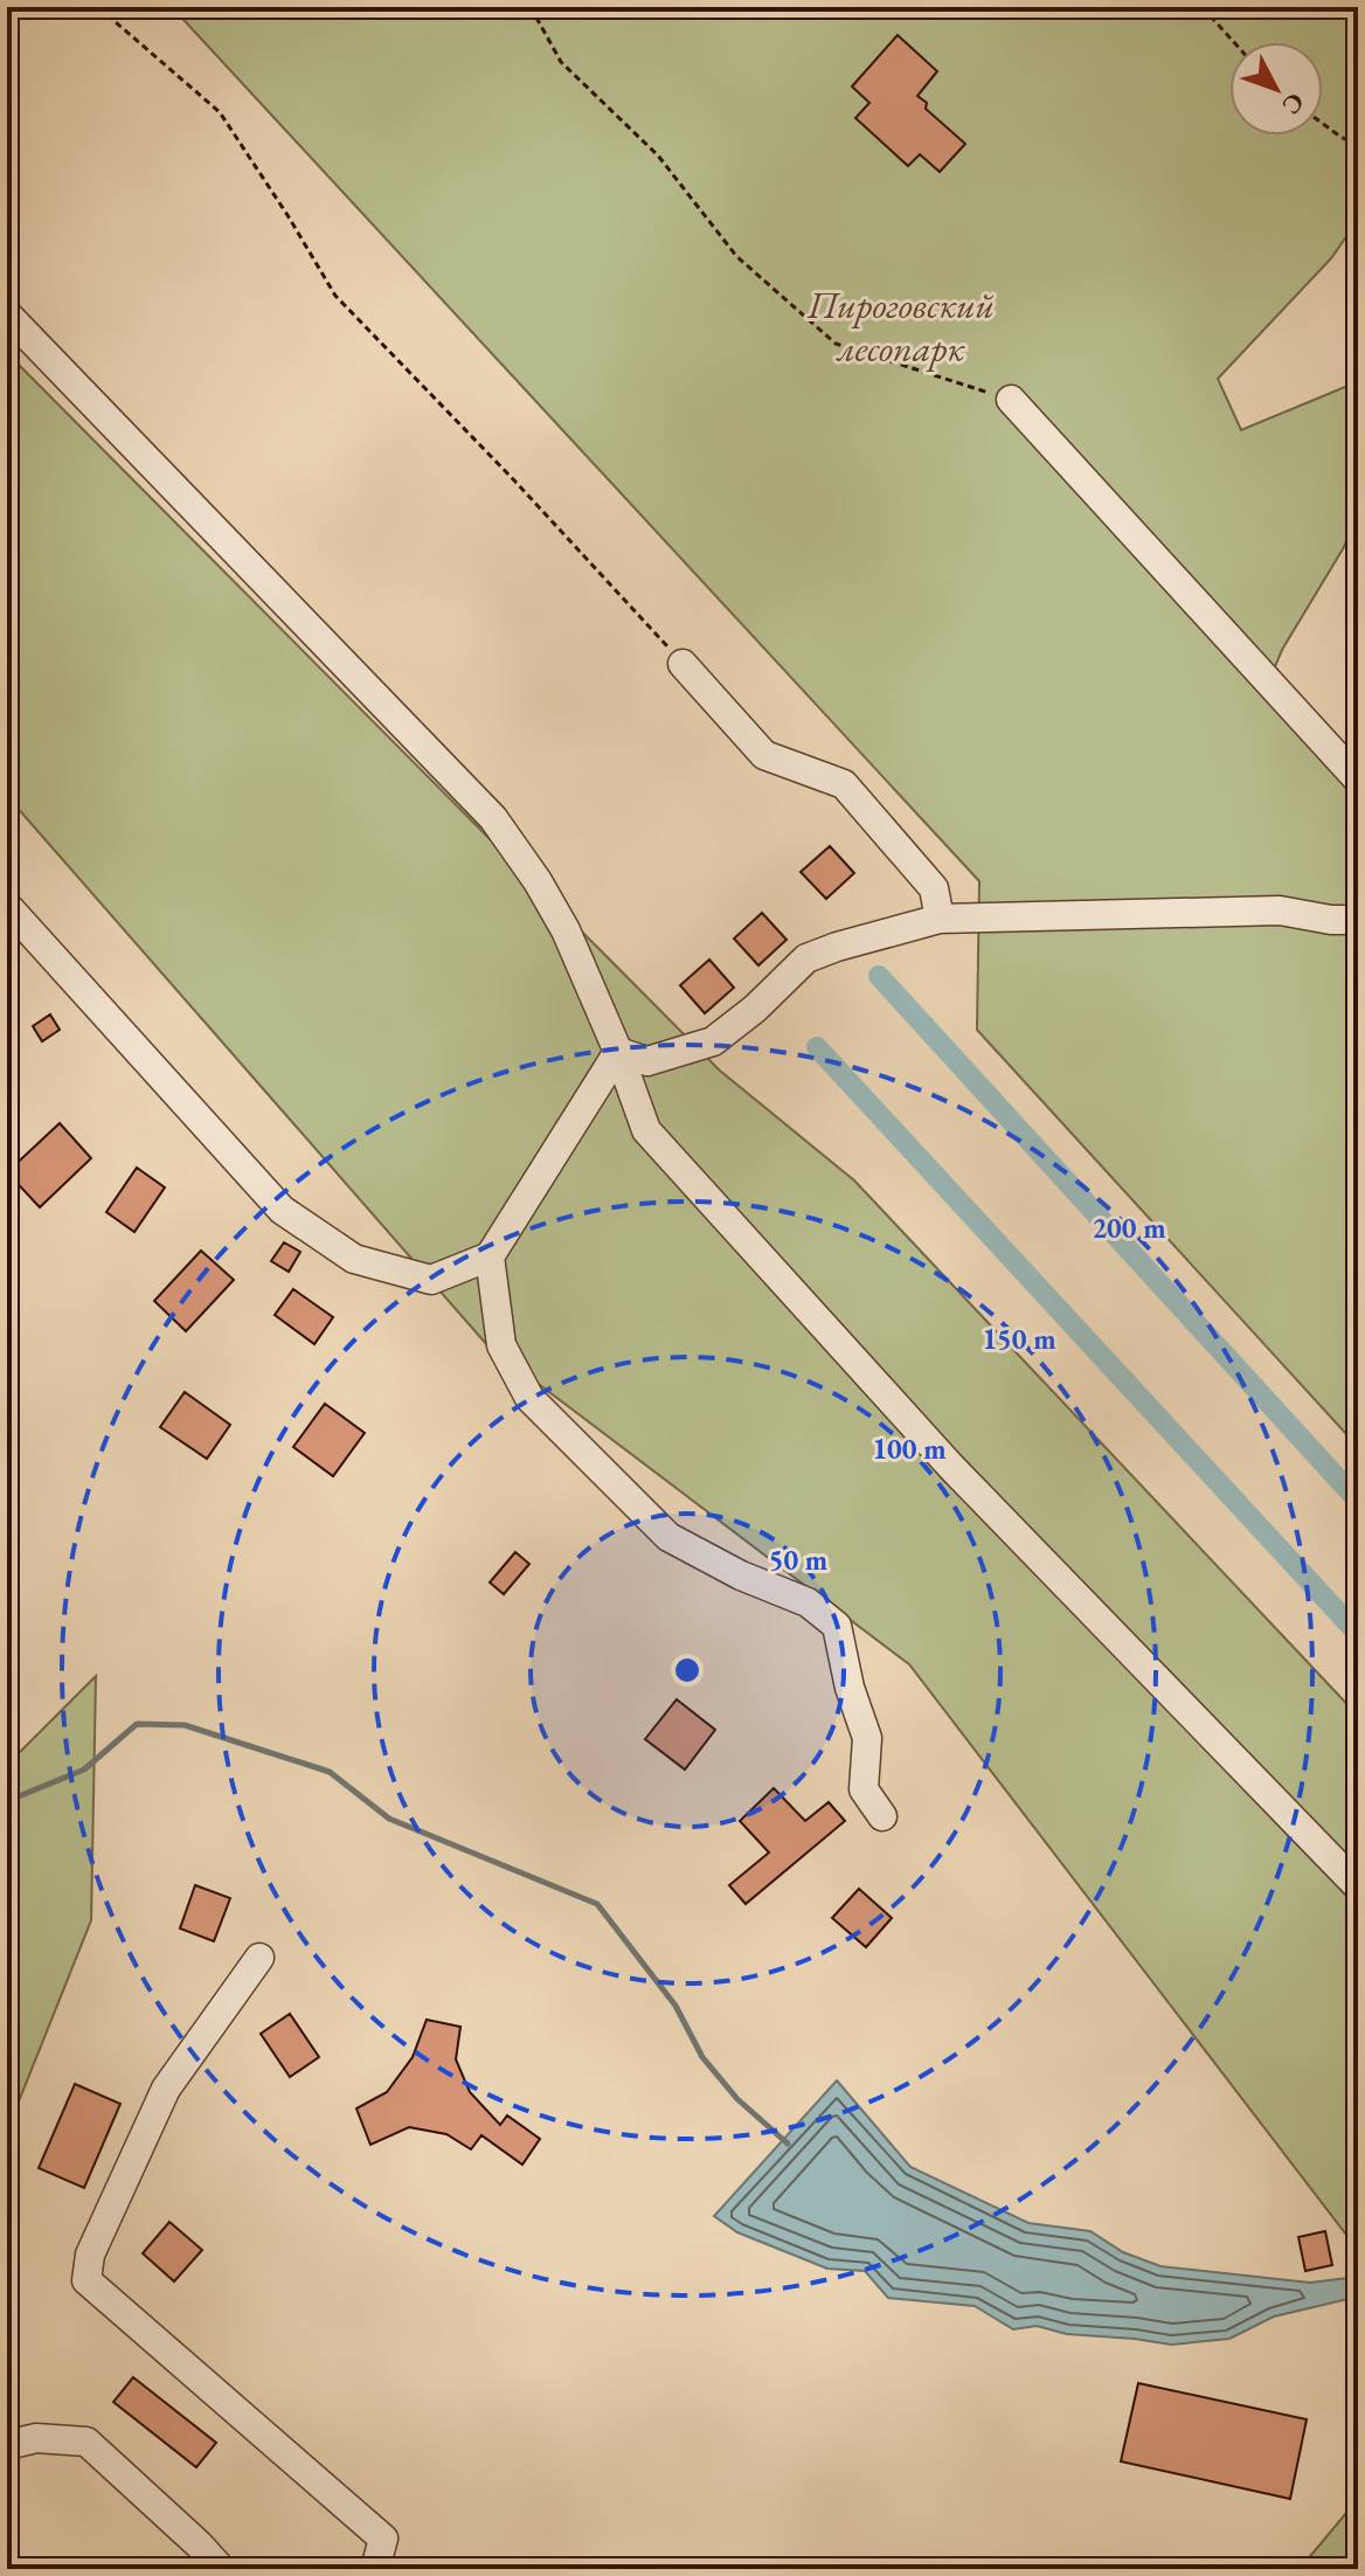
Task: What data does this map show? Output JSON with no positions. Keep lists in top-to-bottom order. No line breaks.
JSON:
{"parks":["Пироговский лесопарк"],"north":"bottom right","rings":["200 m","150 m","100 m","50 m"]}
